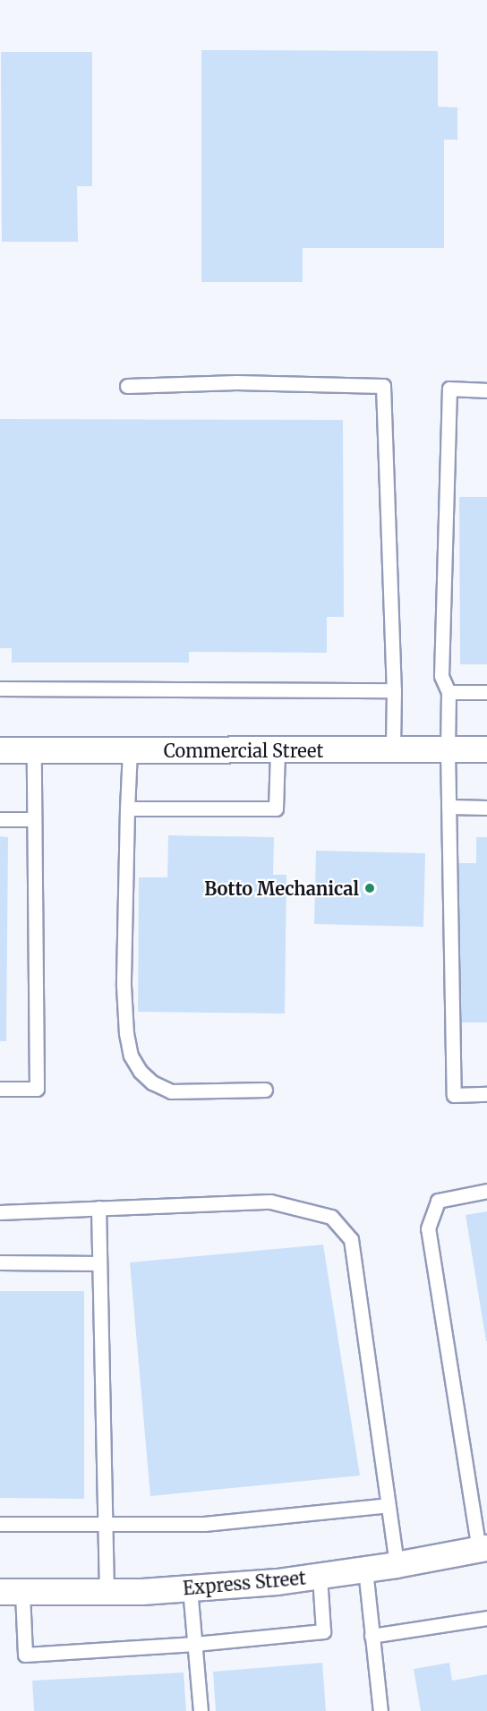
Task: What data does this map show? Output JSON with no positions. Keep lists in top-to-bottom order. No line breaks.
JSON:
{"streets":{"street":["Commercial Street","Express Street"]},"places":["Botto Mechanical"]}
